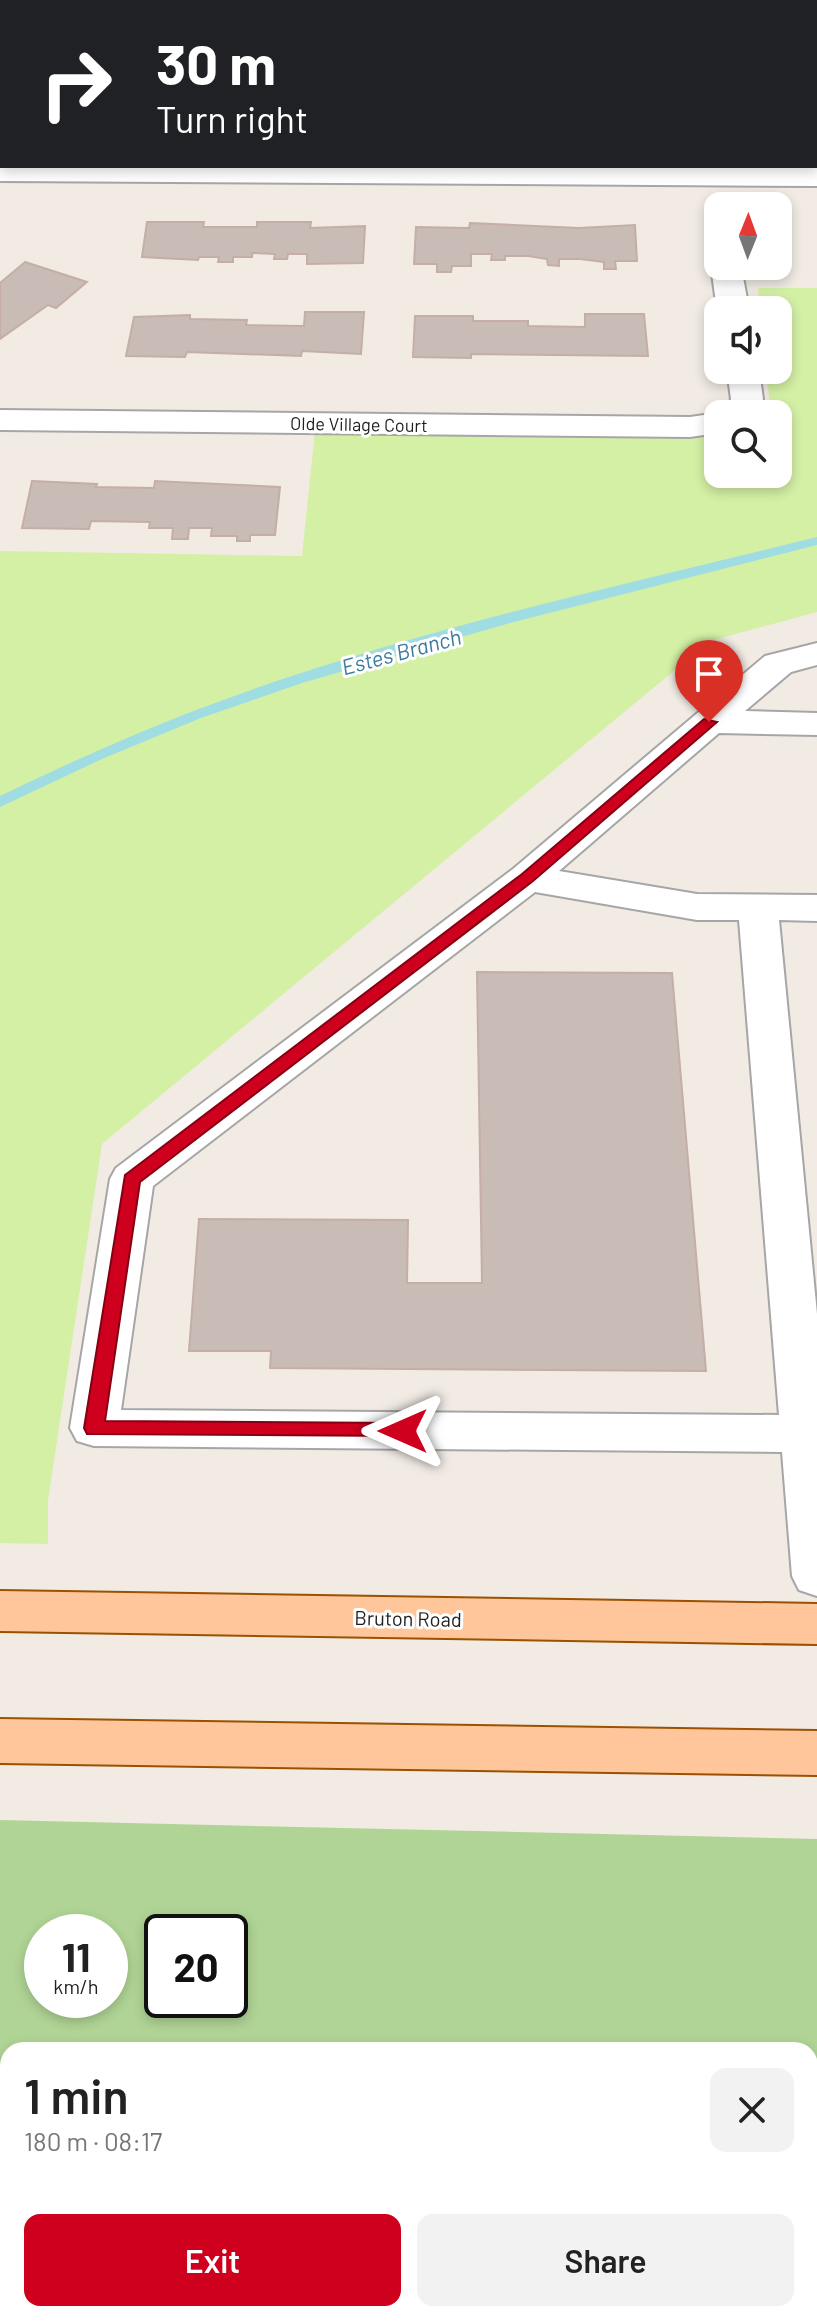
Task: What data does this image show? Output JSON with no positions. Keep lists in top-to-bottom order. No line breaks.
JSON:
{"streets":{"main road":["Bruton Road"],"street":["Olde Village Court"]},"water":["Estes Branch"],"north":"top","page":{"turn":["30 m","Turn right"],"speed":"11 km/h","limit":"20","heading":["1 min","180 m · 08:17"],"buttons":["Exit","Share"]}}
